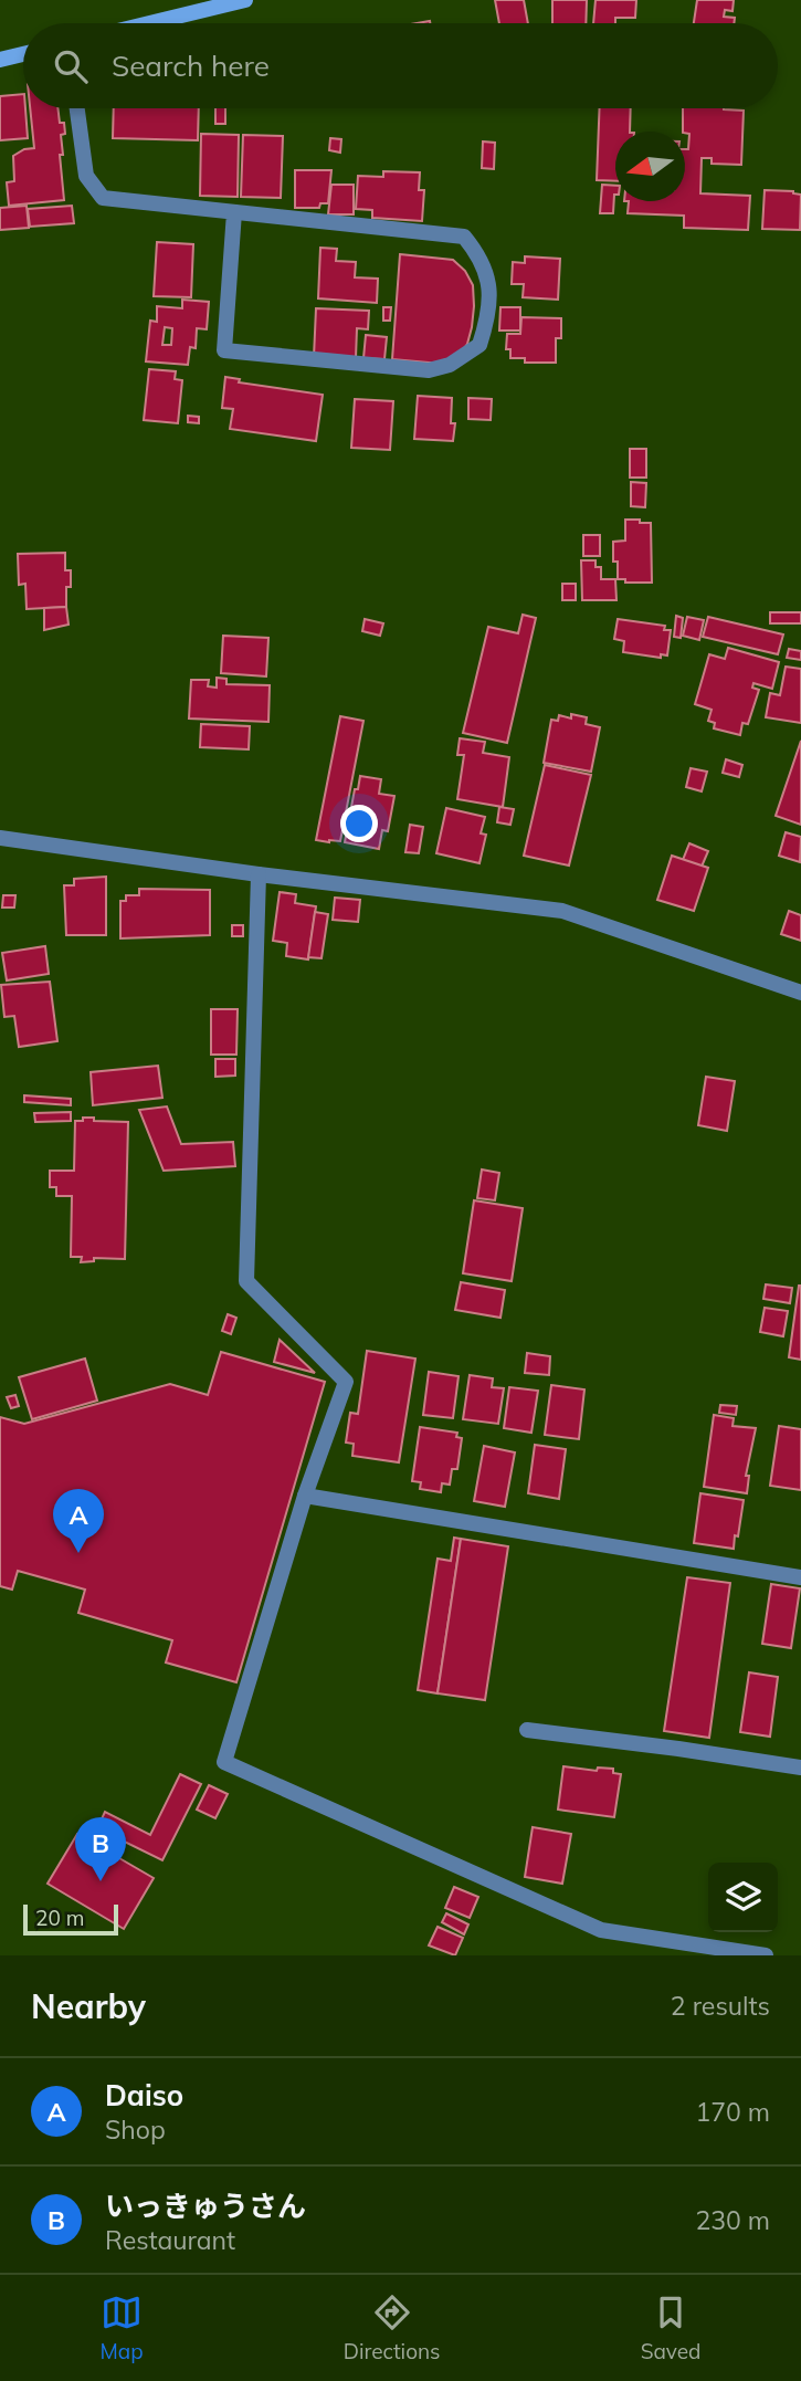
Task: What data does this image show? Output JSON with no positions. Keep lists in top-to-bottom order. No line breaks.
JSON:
{"scale_bar":"20 m","north":"left","page":{"search":"Search here","pins":["A","B"],"scale":"20 m","heading":["Nearby","2 results"],"list":[{"mark":"A","name":"Daiso","note":"Shop","value":"170 m"},{"mark":"B","name":"いっきゅうさん","note":"Restaurant","value":"230 m"}],"nav":["Map","Directions","Saved"]}}
